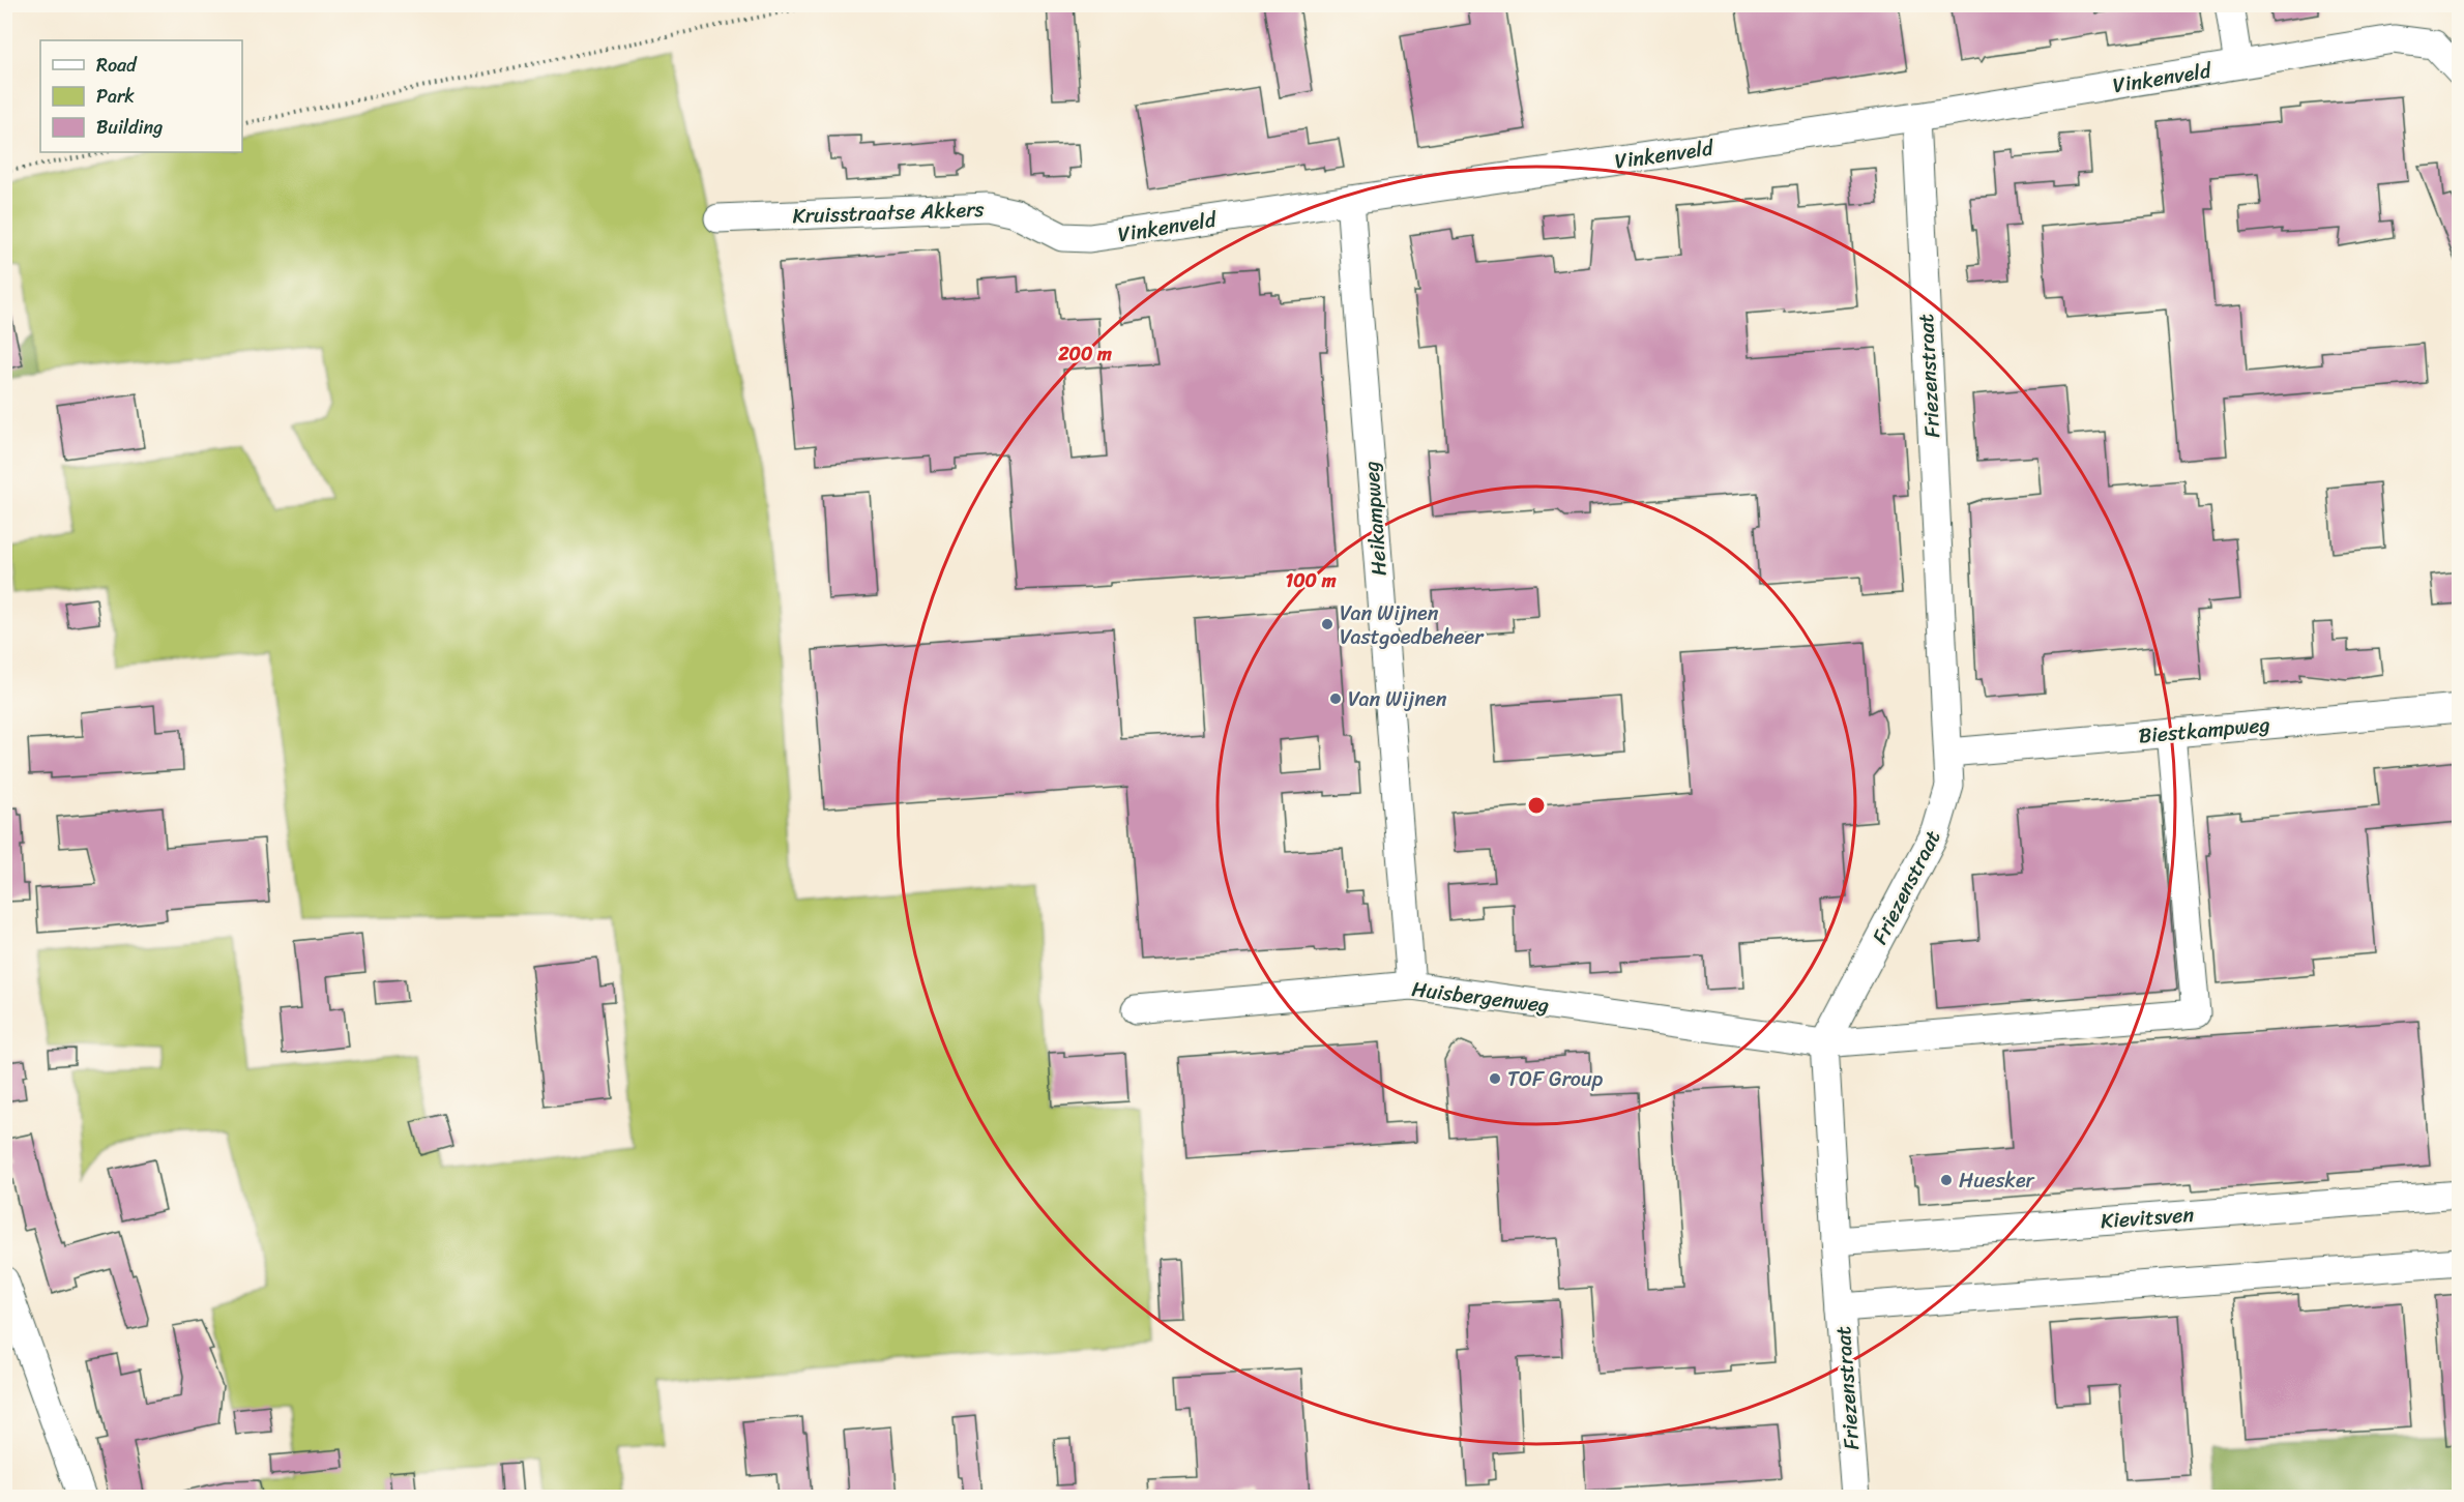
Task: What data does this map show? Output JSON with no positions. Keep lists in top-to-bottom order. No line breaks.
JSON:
{"streets":{"street":["Vinkenveld","Kruisstraatse Akkers","Friezenstraat","Heikampweg","Biestkampweg","Huisbergenweg","Kievitsven"]},"crossings":[["Vinkenveld","Kruisstraatse Akkers"],["Vinkenveld","Friezenstraat"],["Vinkenveld","Heikampweg"],["Friezenstraat","Biestkampweg"],["Friezenstraat","Huisbergenweg"],["Friezenstraat","Kievitsven"],["Heikampweg","Huisbergenweg"],["Biestkampweg","Huisbergenweg"]],"places":["Van Wijnen Vastgoedbeheer","Van Wijnen","TOF Group","Huesker"],"legend":["Road","Park","Building"],"rings":["200 m","100 m"]}
